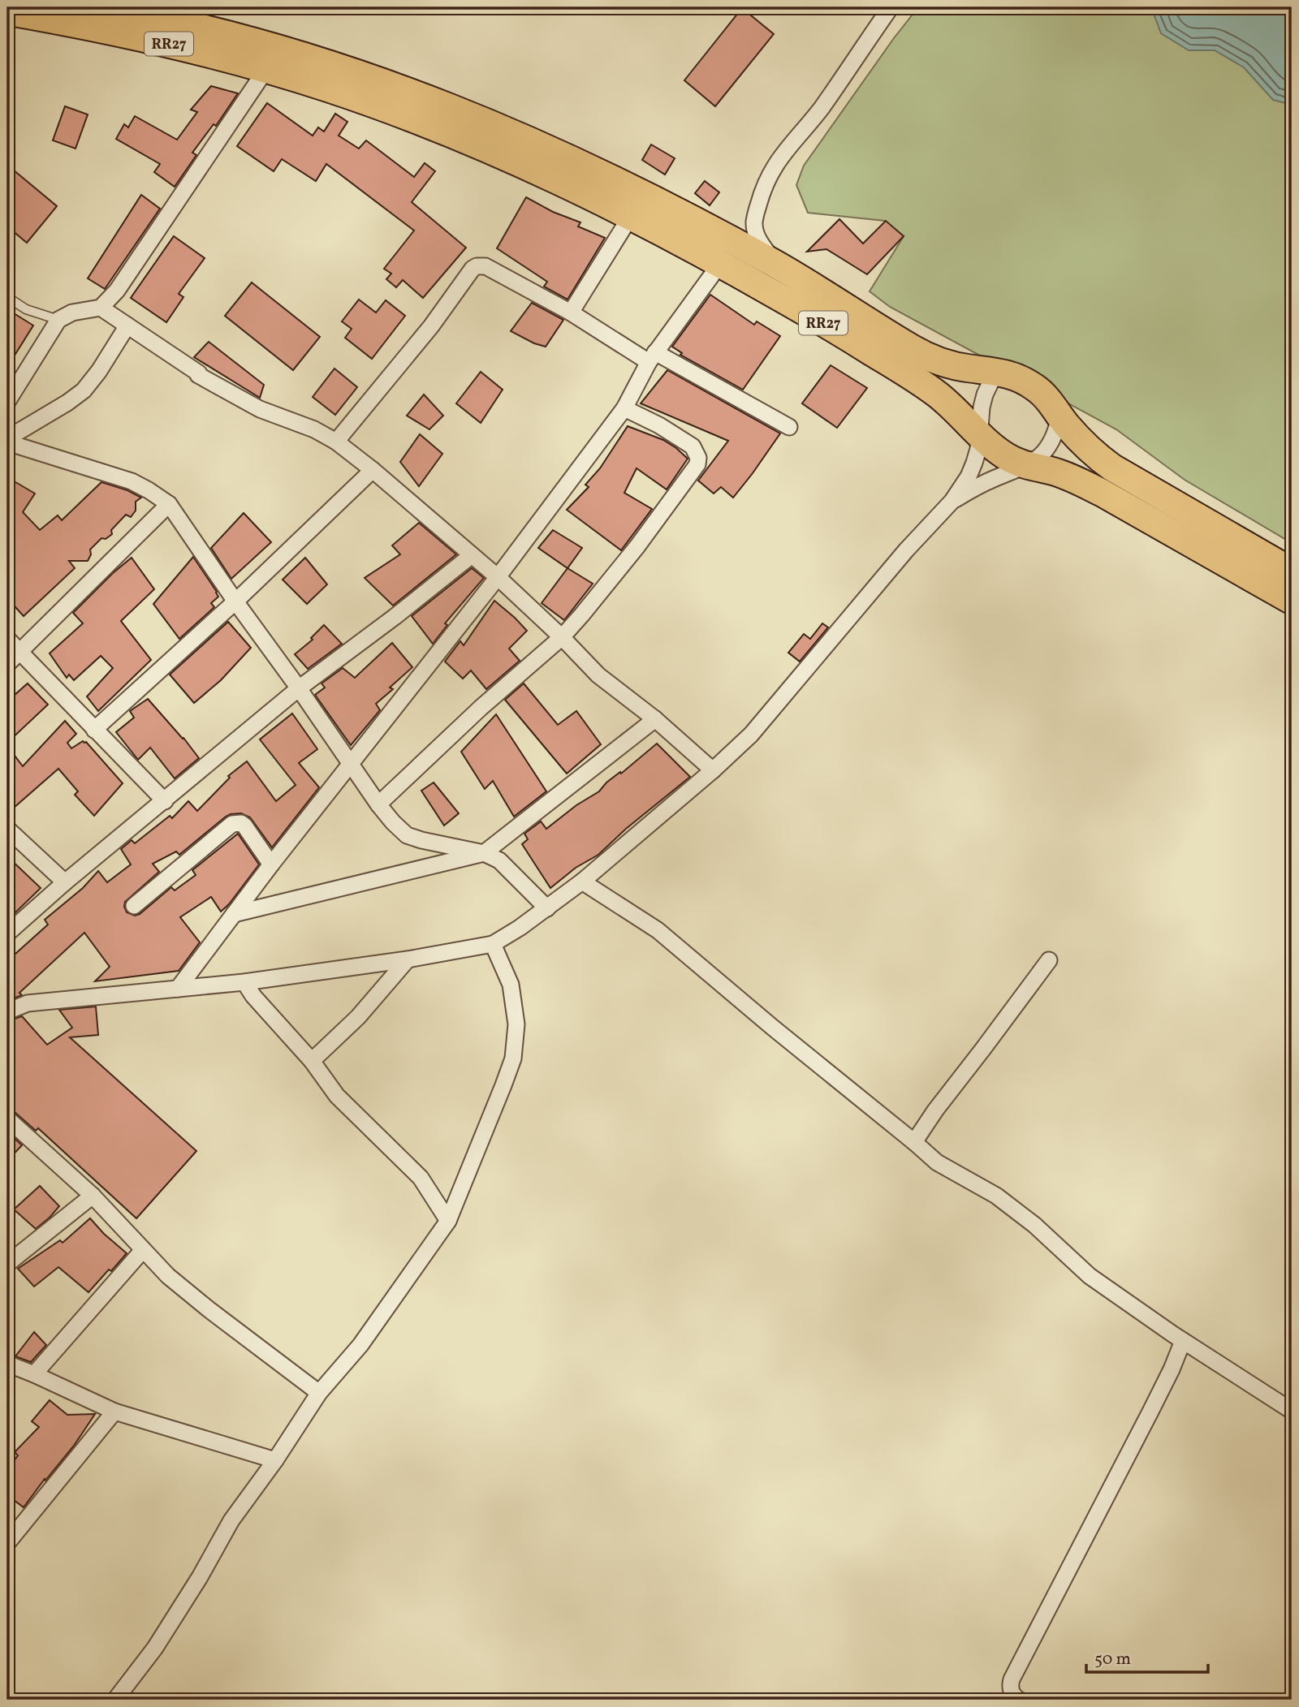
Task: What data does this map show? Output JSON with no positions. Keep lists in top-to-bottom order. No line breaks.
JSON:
{"streets":{"highway":["RR27"]},"scale_bar":"50 m"}
